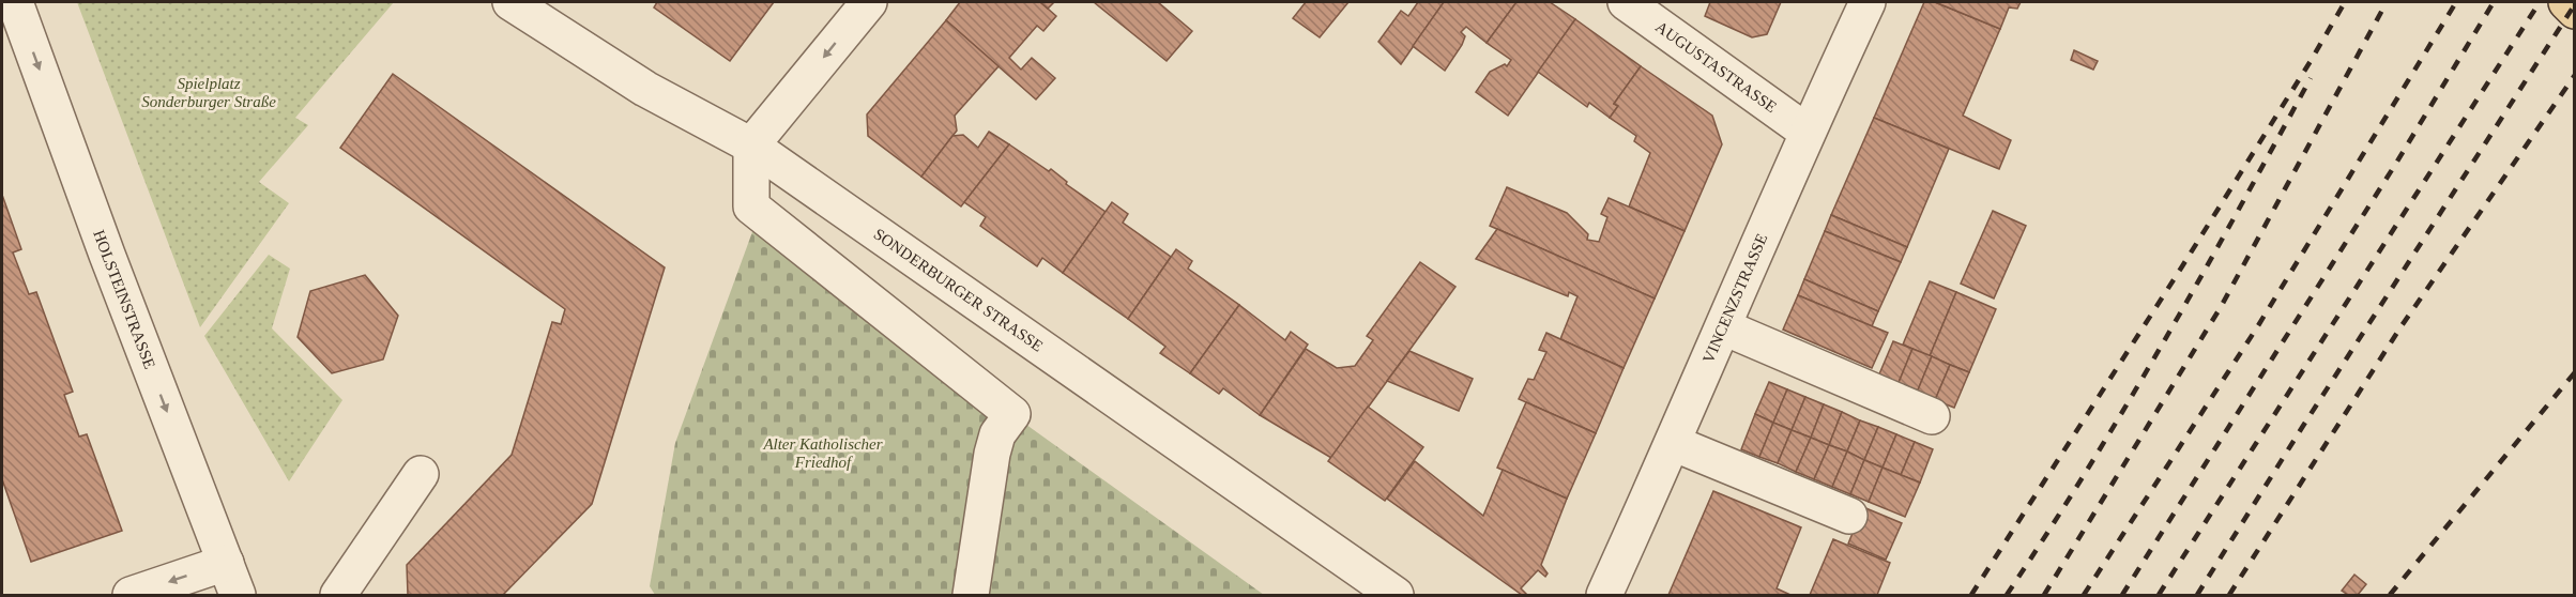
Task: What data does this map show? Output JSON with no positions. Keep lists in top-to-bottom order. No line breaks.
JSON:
{"streets":{"street":["AUGUSTASTRASSE","SONDERBURGER STRASSE","VINCENZSTRASSE","HOLSTEINSTRASSE"]},"crossings":[["AUGUSTASTRASSE","VINCENZSTRASSE"]],"one_way":["HOLSTEINSTRASSE"],"parks":["Spielplatz Sonderburger Straße","Alter Katholischer Friedhof"]}
